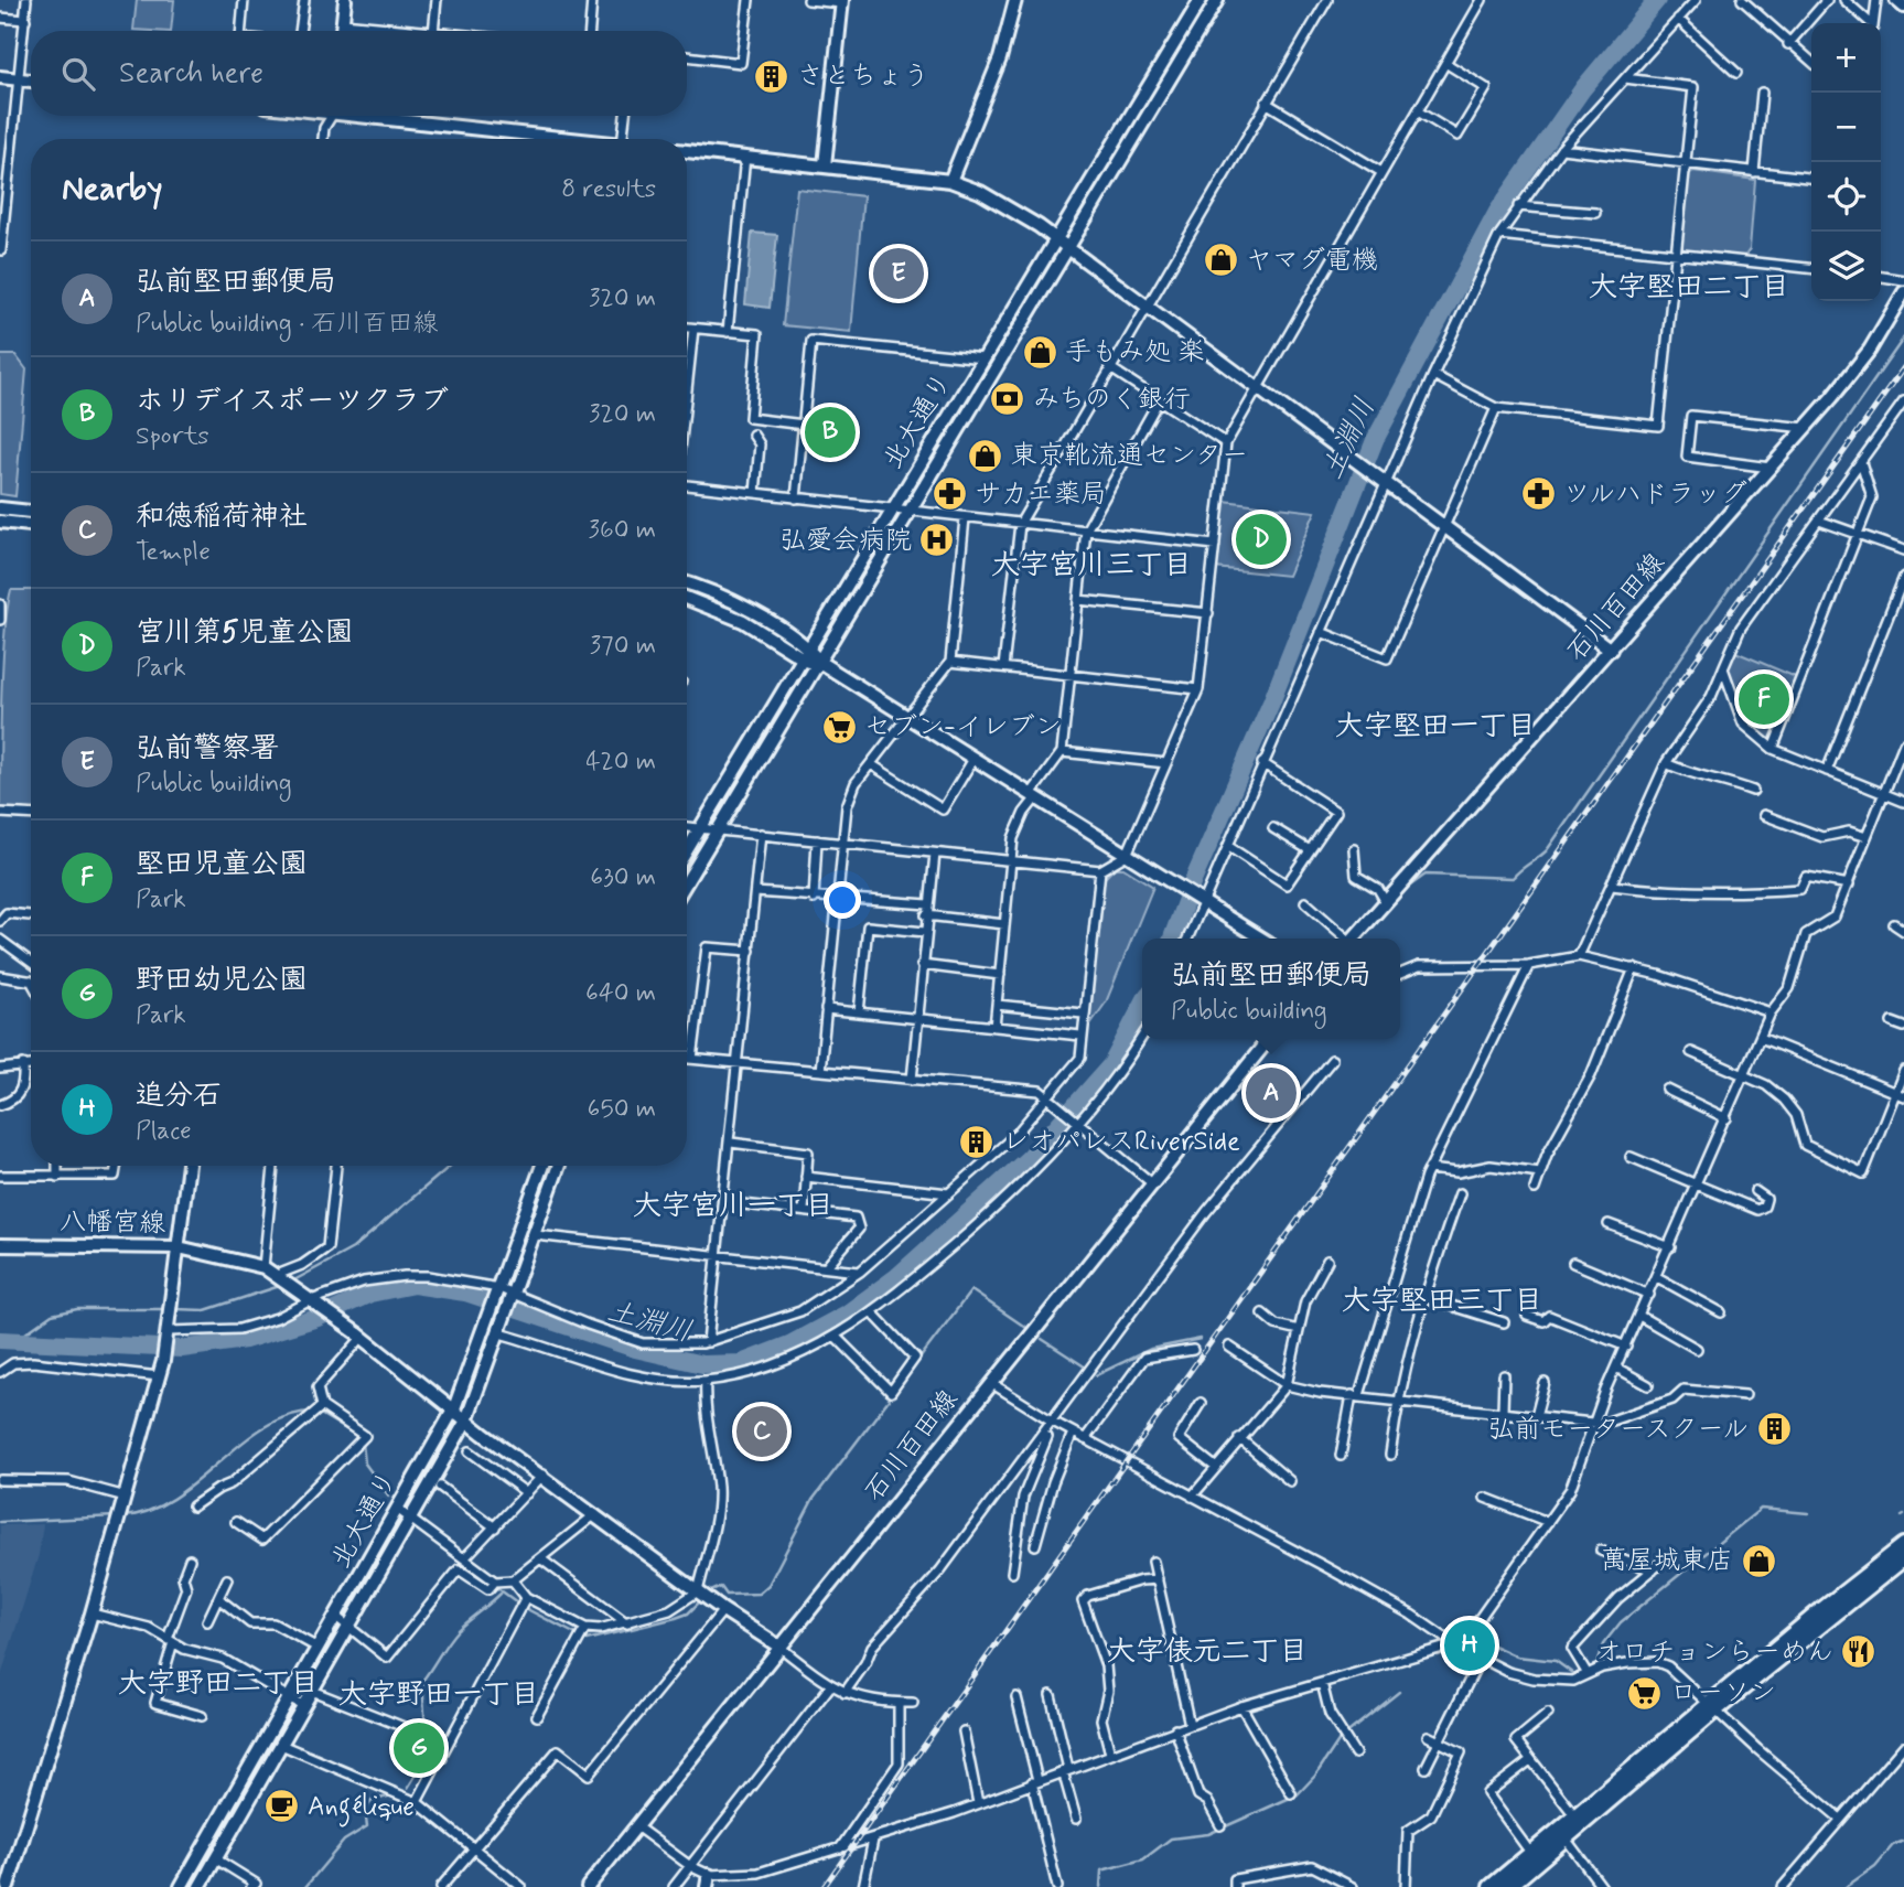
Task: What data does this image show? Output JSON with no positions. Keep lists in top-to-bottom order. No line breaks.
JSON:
{"streets":{"street":["北大通り","石川百田線","八幡宮線"]},"districts":["大字堅田二丁目","大字宮川三丁目","大字堅田一丁目","大字宮川一丁目","大字堅田三丁目","大字俵元二丁目","大字野田二丁目","大字野田一丁目"],"water":["土淵川"],"places":{"building":["さとちょう","レオパレスRiverSide","弘前モータースクール"],"shop":["ヤマダ電機","手もみ処 楽","東京靴流通センター","萬屋城東店"],"bank":["みちのく銀行"],"pharmacy":["サカエ薬局","ツルハドラッグ"],"hospital":["弘愛会病院"],"supermarket":["セブン-イレブン","ローソン"],"restaurant":["オロチョンらーめん"],"cafe":["Angélique"]},"page":{"map_buttons":["+","−"],"search":"Search here","heading":["Nearby","8 results"],"list":[{"mark":"A","name":"弘前堅田郵便局","note":"Public building · 石川百田線","value":"320 m"},{"mark":"B","name":"ホリデイスポーツクラブ","note":"Sports","value":"320 m"},{"mark":"C","name":"和徳稲荷神社","note":"Temple","value":"360 m"},{"mark":"D","name":"宮川第5児童公園","note":"Park","value":"370 m"},{"mark":"E","name":"弘前警察署","note":"Public building","value":"420 m"},{"mark":"F","name":"堅田児童公園","note":"Park","value":"630 m"},{"mark":"G","name":"野田幼児公園","note":"Park","value":"640 m"},{"mark":"H","name":"追分石","note":"Place","value":"650 m"}],"pins":["E","B","D","F","A","C","H","G"],"popup":["弘前堅田郵便局","Public building"]}}
